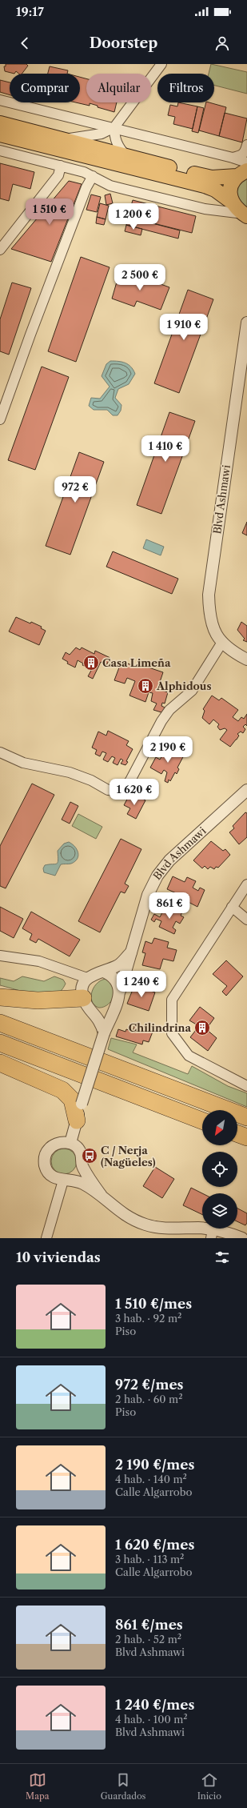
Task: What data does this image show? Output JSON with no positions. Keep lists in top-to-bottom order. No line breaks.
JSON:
{"streets":{"street":["Blvd Ashmawi"]},"places":{"building":["Casa Limeña","Alphidous","Chilindrina"],"bus stop":["C / Nerja (Nagüeles)"]},"north":"bottom left","page":{"status":"19:17","header":"Doorstep","chip":["Comprar","Alquilar","Filtros"],"price":["1 510 €","1 200 €","2 500 €","1 910 €","1 410 €","972 €","2 190 €","1 620 €","861 €","1 240 €"],"heading":"10 viviendas","list":[{"name":"1 510 €/mes","note":"3 hab. · 92 m² · Piso"},{"name":"972 €/mes","note":"2 hab. · 60 m² · Piso"},{"name":"2 190 €/mes","note":"4 hab. · 140 m² · Calle Algarrobo"},{"name":"1 620 €/mes","note":"3 hab. · 113 m² · Calle Algarrobo"},{"name":"861 €/mes","note":"2 hab. · 52 m² · Blvd Ashmawi"},{"name":"1 240 €/mes","note":"4 hab. · 100 m² · Blvd Ashmawi"}],"tabs":["Mapa","Guardados","Inicio"]}}
